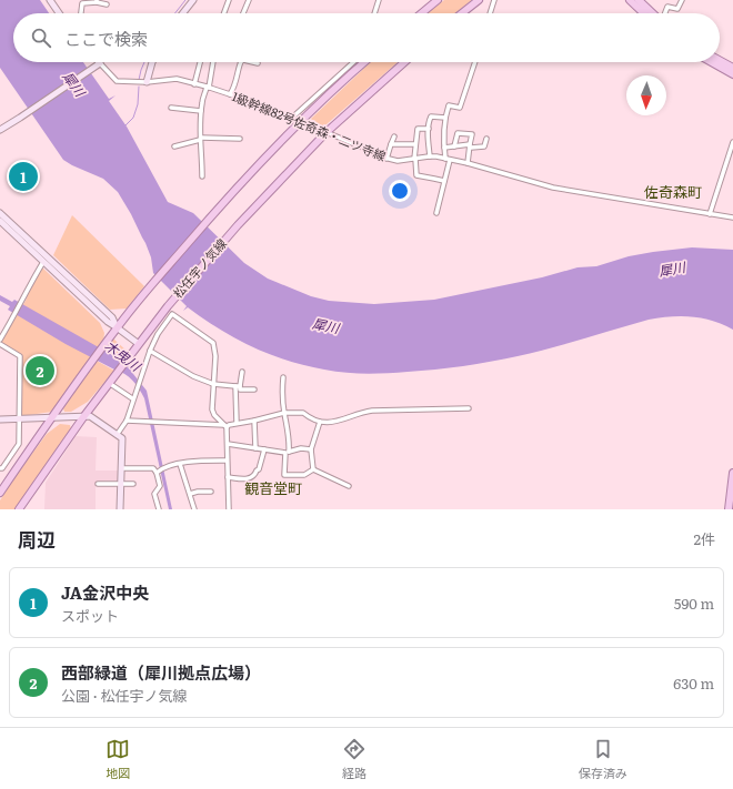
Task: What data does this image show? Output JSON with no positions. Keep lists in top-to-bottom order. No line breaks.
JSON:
{"streets":{"main road":["松任宇ノ気線"],"street":["1級幹線82号佐奇森・二ツ寺線"]},"crossings":[["1級幹線82号佐奇森・二ツ寺線","松任宇ノ気線"]],"districts":["佐奇森町","観音堂町"],"water":["犀川","木曳川"],"north":"bottom","page":{"search":"ここで検索","pins":["1","2"],"heading":["周辺","2件"],"list":[{"mark":"1","name":"JA金沢中央","note":"スポット","value":"590 m"},{"mark":"2","name":"西部緑道（犀川拠点広場）","note":"公園 · 松任宇ノ気線","value":"630 m"}],"nav":["地図","経路","保存済み"]}}
